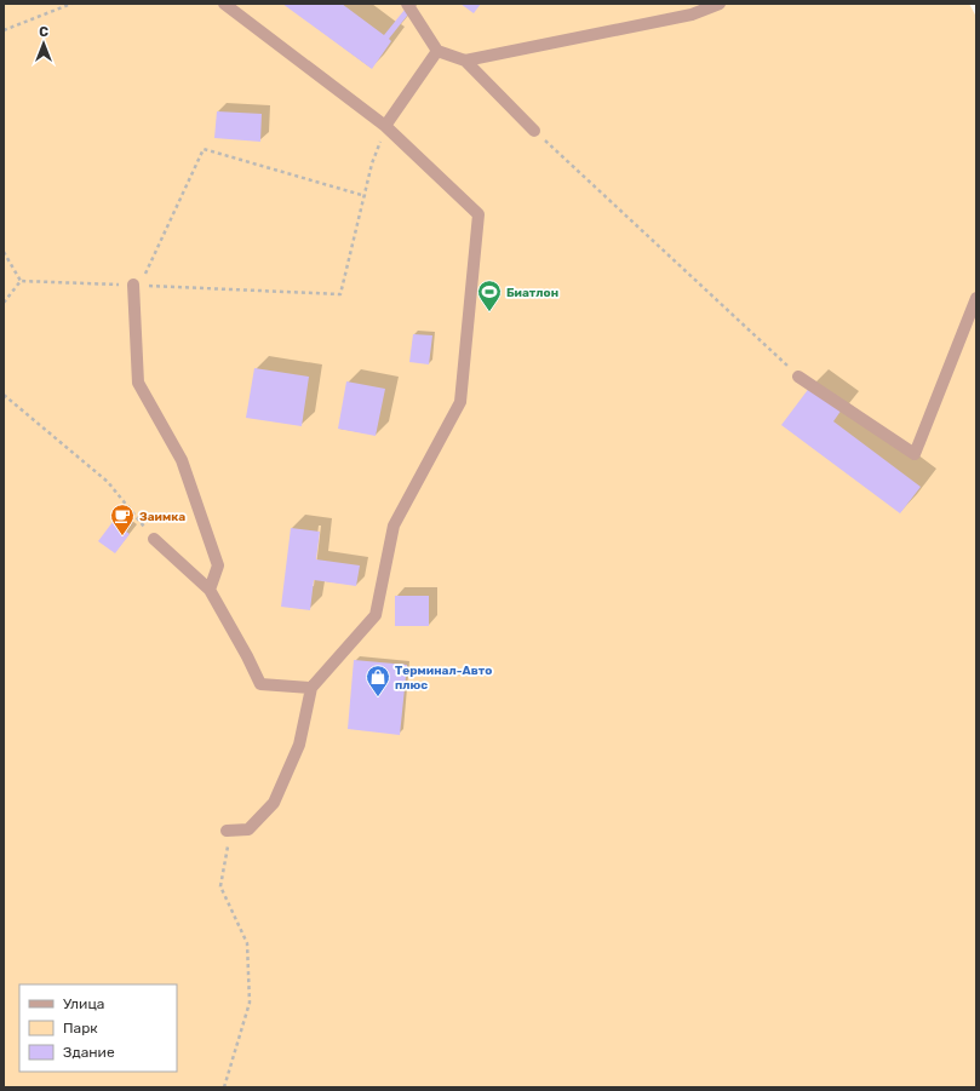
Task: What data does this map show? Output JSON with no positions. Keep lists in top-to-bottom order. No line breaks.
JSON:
{"places":{"sports":["Биатлон"],"cafe":["Заимка"],"shop":["Терминал-Авто плюс"]},"legend":["Улица","Парк","Здание"],"north":"top"}
